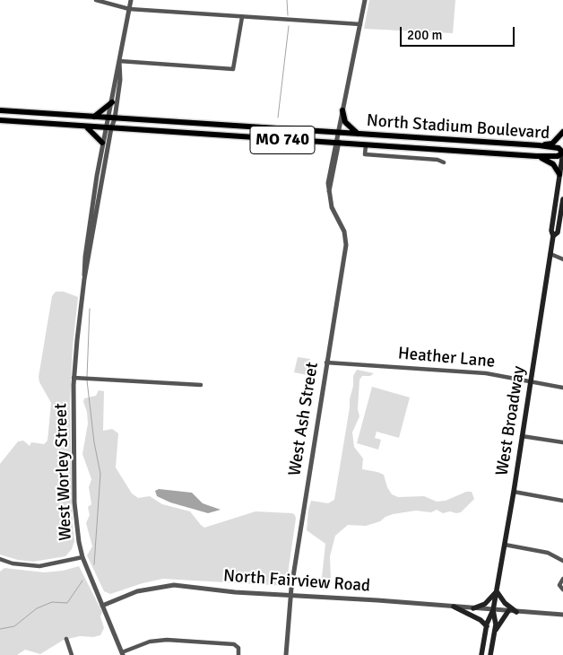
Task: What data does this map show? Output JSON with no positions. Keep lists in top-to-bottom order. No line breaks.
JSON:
{"streets":{"main road":["North Stadium Boulevard","MO 740","West Broadway"],"street":["Heather Lane","West Ash Street","West Worley Street","North Fairview Road"]},"crossings":[["North Stadium Boulevard","West Ash Street"],["North Stadium Boulevard","West Broadway"],["North Stadium Boulevard","West Worley Street"],["Heather Lane","West Ash Street"],["Heather Lane","West Broadway"],["West Ash Street","North Fairview Road"],["West Broadway","North Fairview Road"],["West Worley Street","North Fairview Road"]],"scale_bar":"200 m"}
